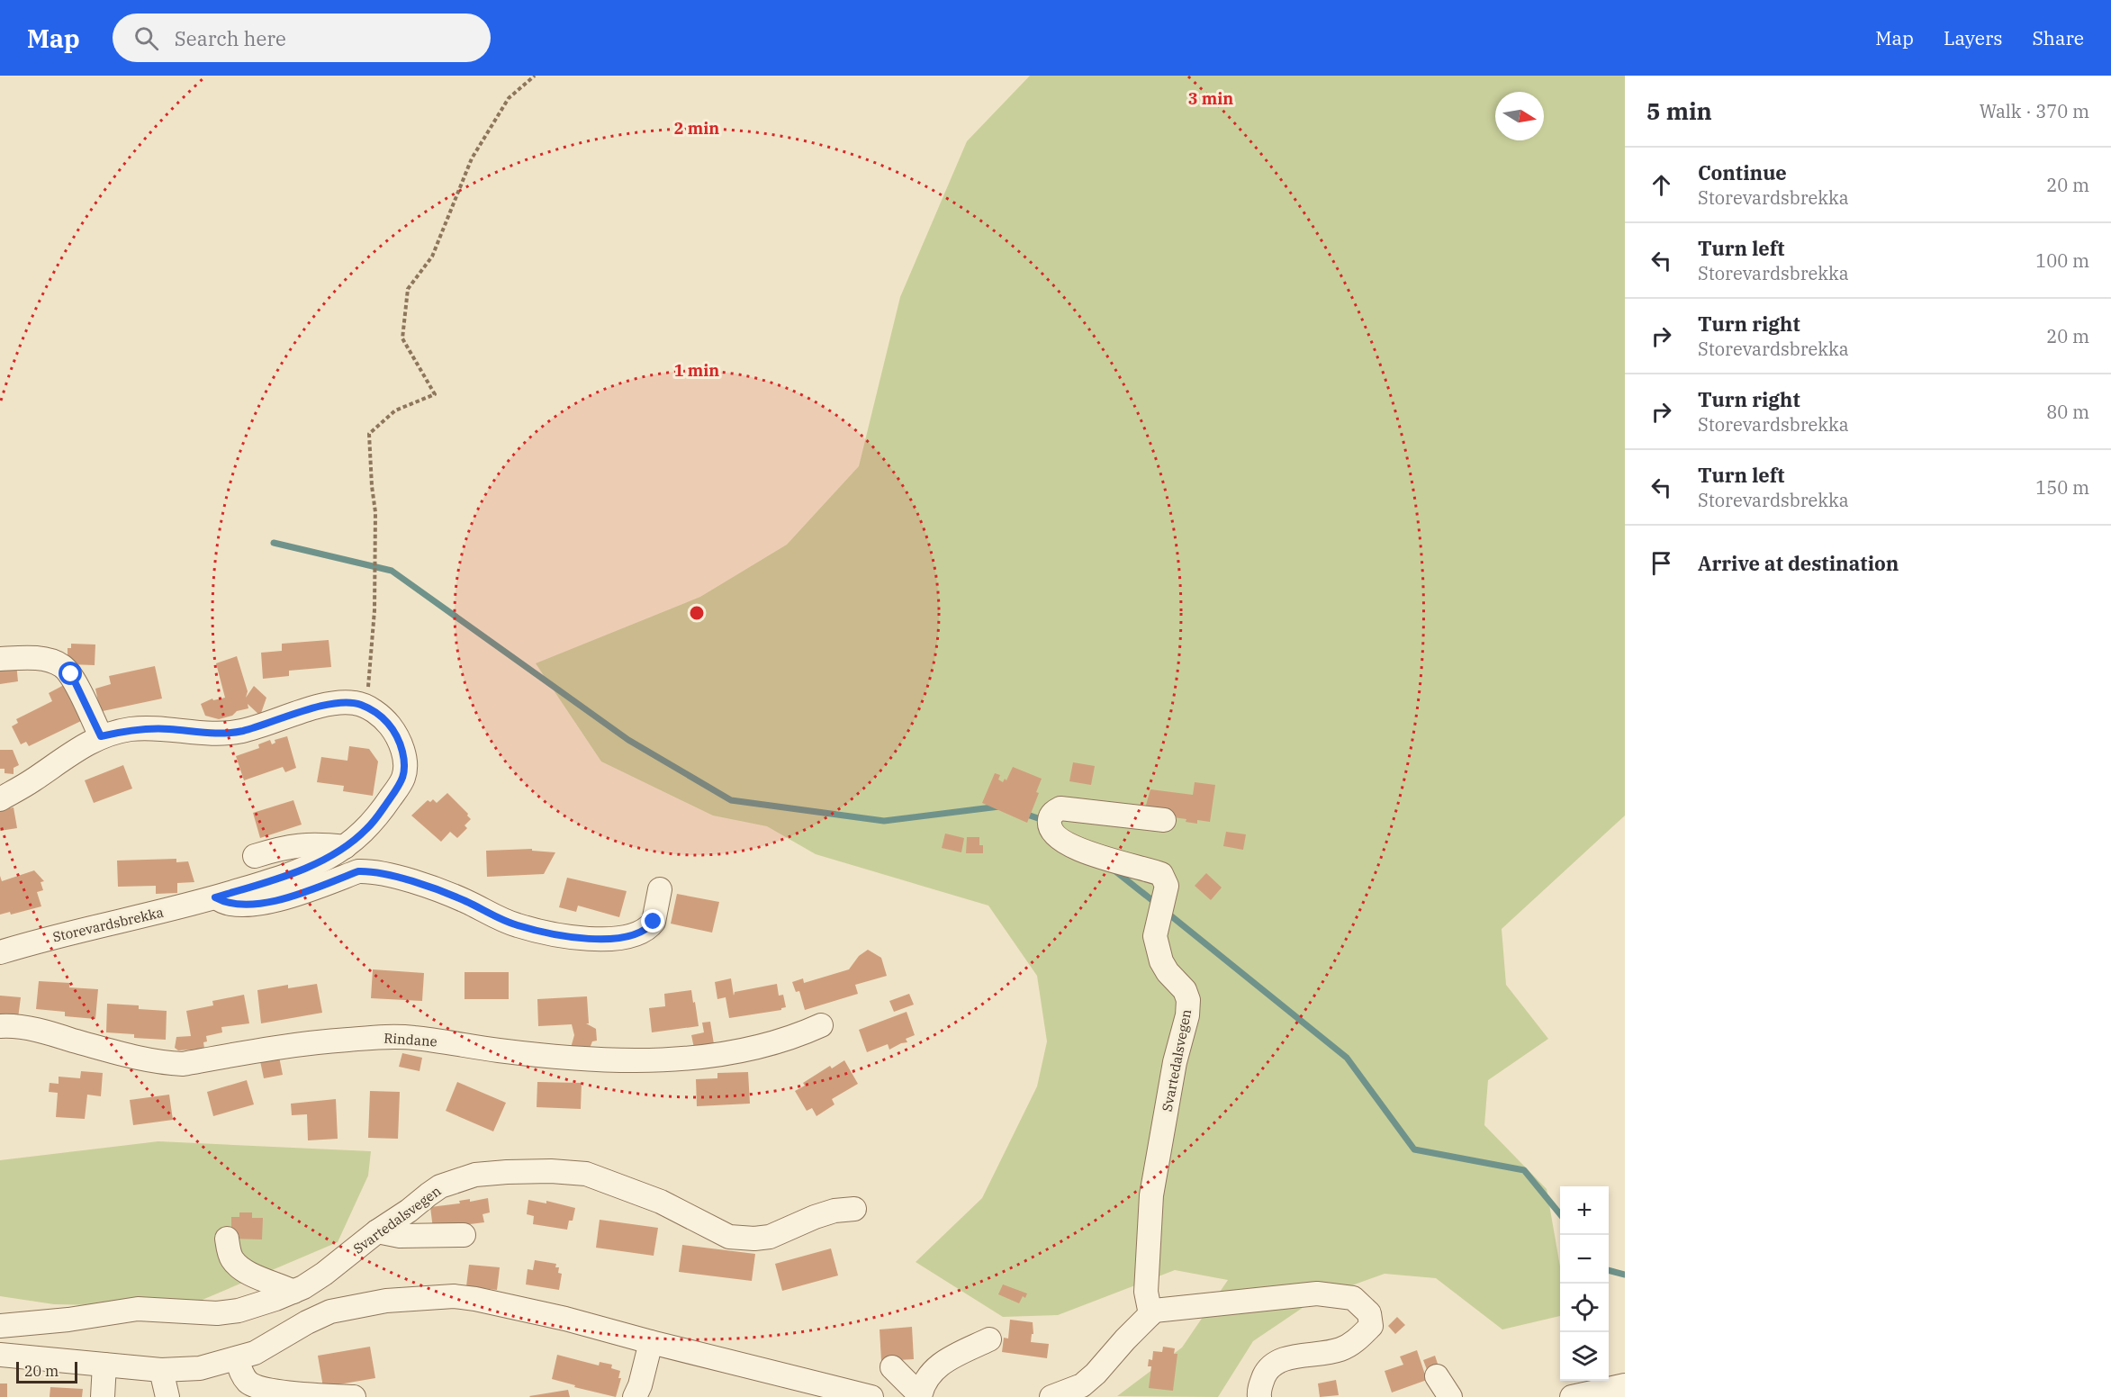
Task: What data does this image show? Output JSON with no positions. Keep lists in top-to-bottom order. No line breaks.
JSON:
{"streets":{"street":["Storevardsbrekka","Rindane","Svartedalsvegen"]},"scale_bar":"20 m","north":"right","page":{"header":"Map","search":"Search here","nav":["Map","Layers","Share"],"heading":["5 min","Walk · 370 m"],"list":[["Continue","Storevardsbrekka","20 m"],["Turn left","Storevardsbrekka","100 m"],["Turn right","Storevardsbrekka","20 m"],["Turn right","Storevardsbrekka","80 m"],["Turn left","Storevardsbrekka","150 m"],"Arrive at destination"],"map_buttons":["+","−"],"scale":"20 m"},"rings":["3 min","2 min","1 min"]}
